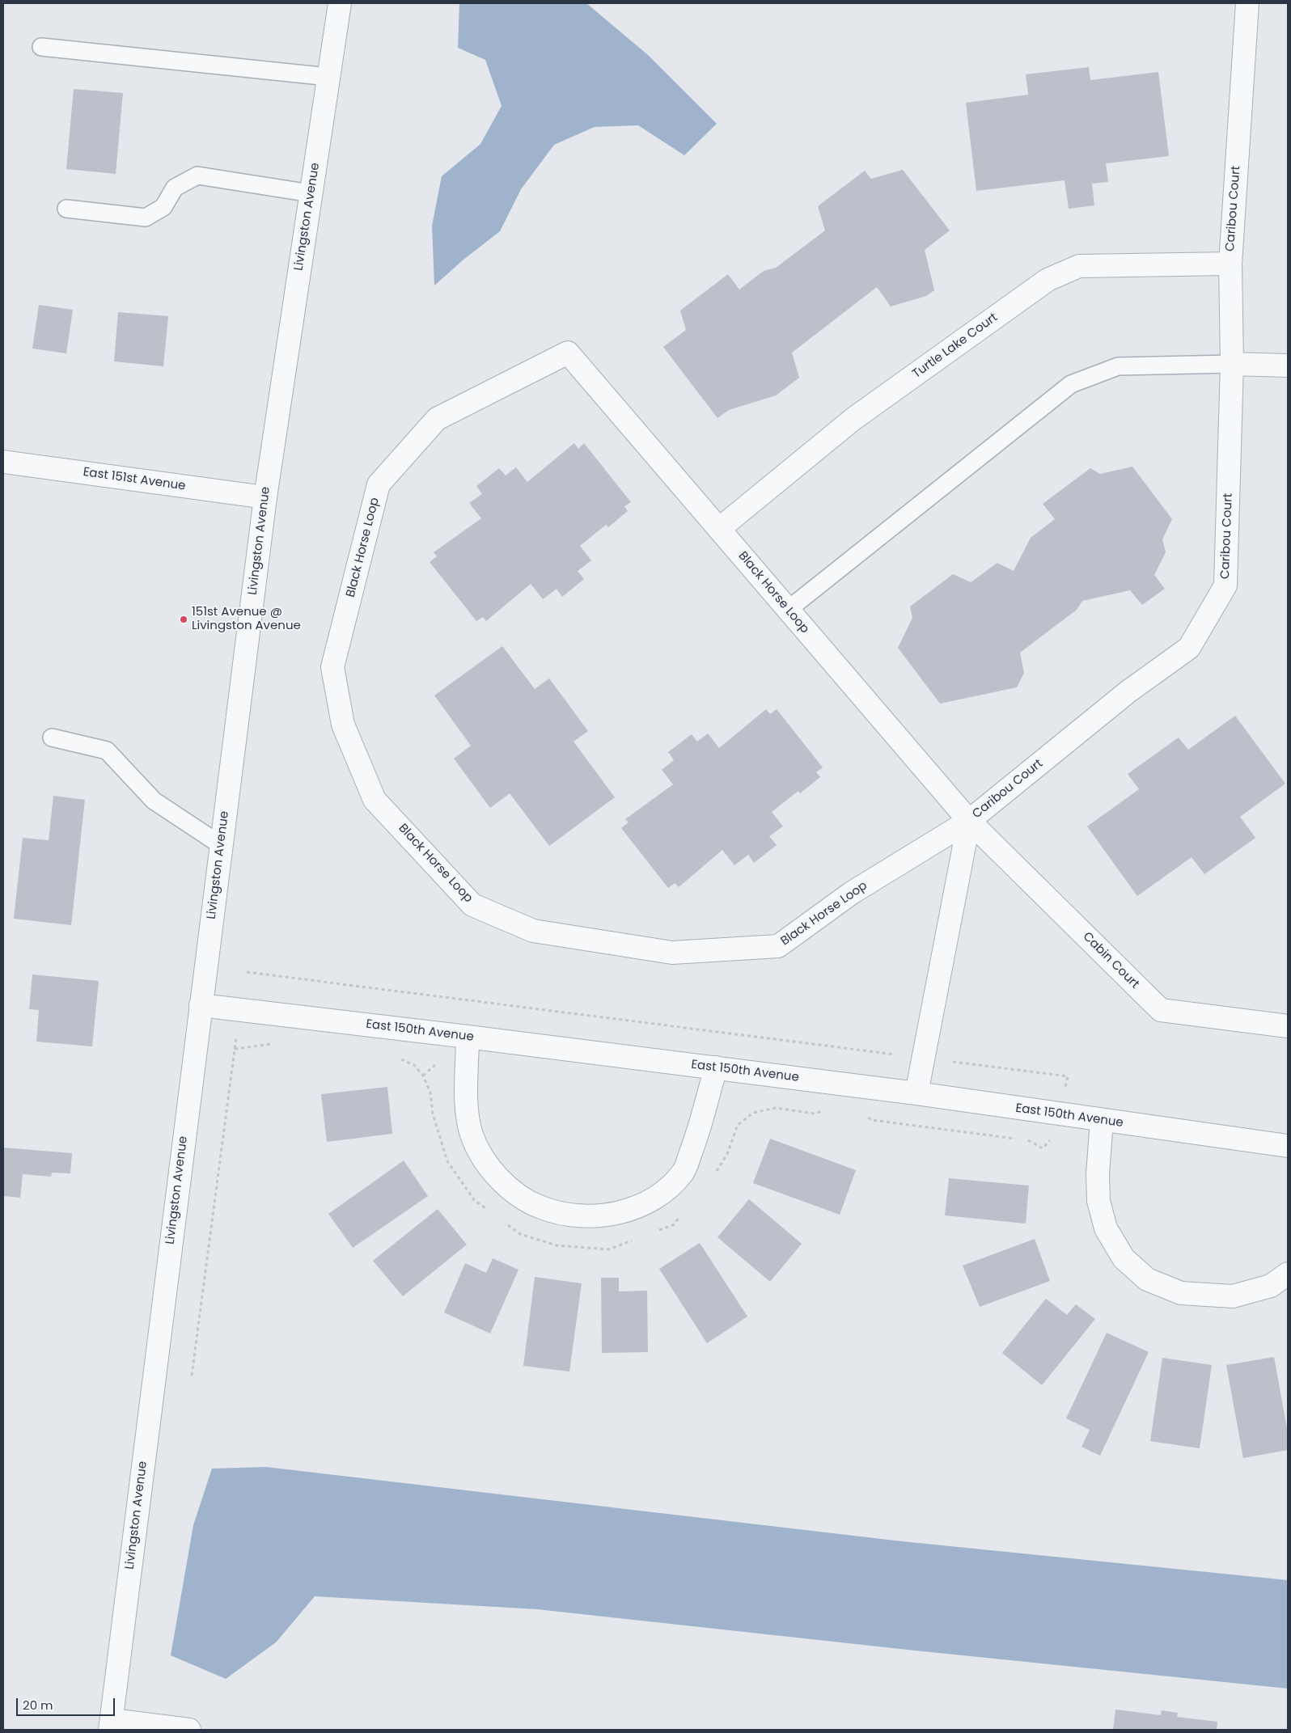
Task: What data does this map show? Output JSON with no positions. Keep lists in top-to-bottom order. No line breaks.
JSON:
{"streets":{"street":["Caribou Court","Livingston Avenue","Turtle Lake Court","East 151st Avenue","Black Horse Loop","Cabin Court","East 150th Avenue"]},"crossings":[["Caribou Court","Turtle Lake Court"],["Caribou Court","Black Horse Loop"],["Caribou Court","Cabin Court"],["Caribou Court","East 150th Avenue"],["Livingston Avenue","East 151st Avenue"],["Livingston Avenue","East 150th Avenue"],["Turtle Lake Court","Black Horse Loop"],["Black Horse Loop","Cabin Court"]],"places":["151st Avenue @ Livingston Avenue"],"scale_bar":"20 m"}
